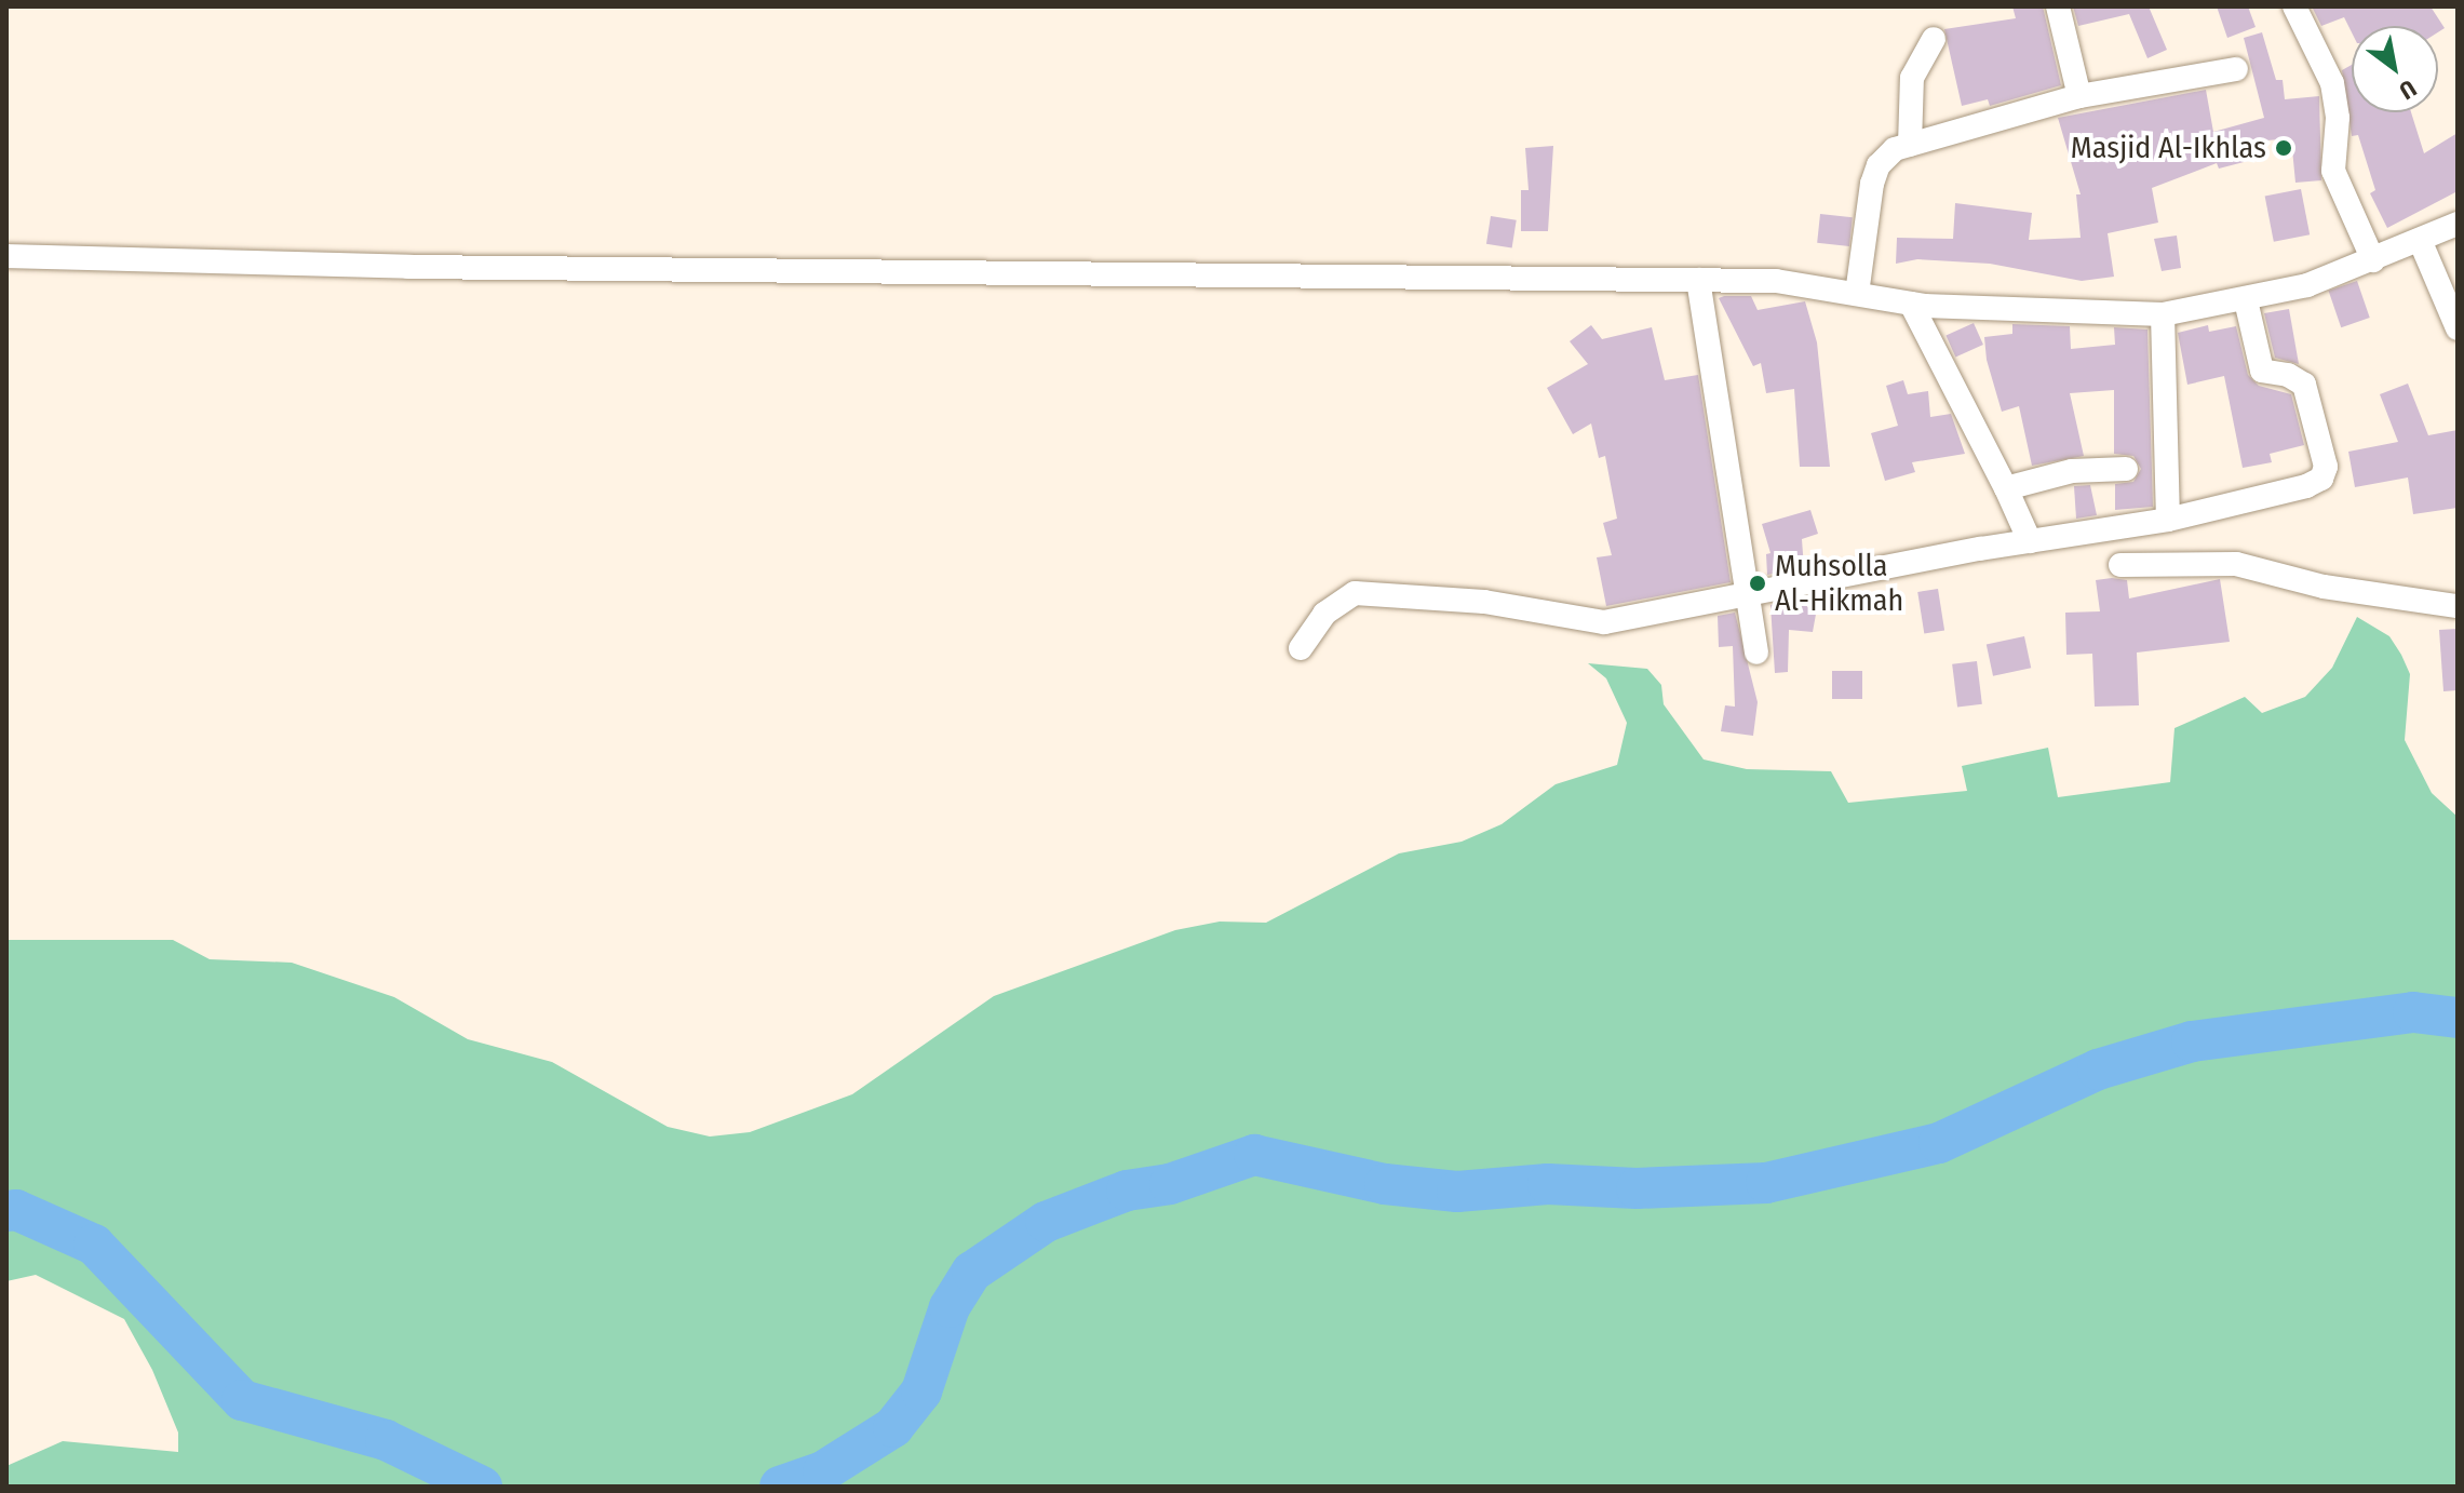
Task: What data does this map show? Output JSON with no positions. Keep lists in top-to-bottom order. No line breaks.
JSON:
{"places":["Masjid Al-Ikhlas","Muhsolla Al-Hikmah"],"north":"bottom right"}
